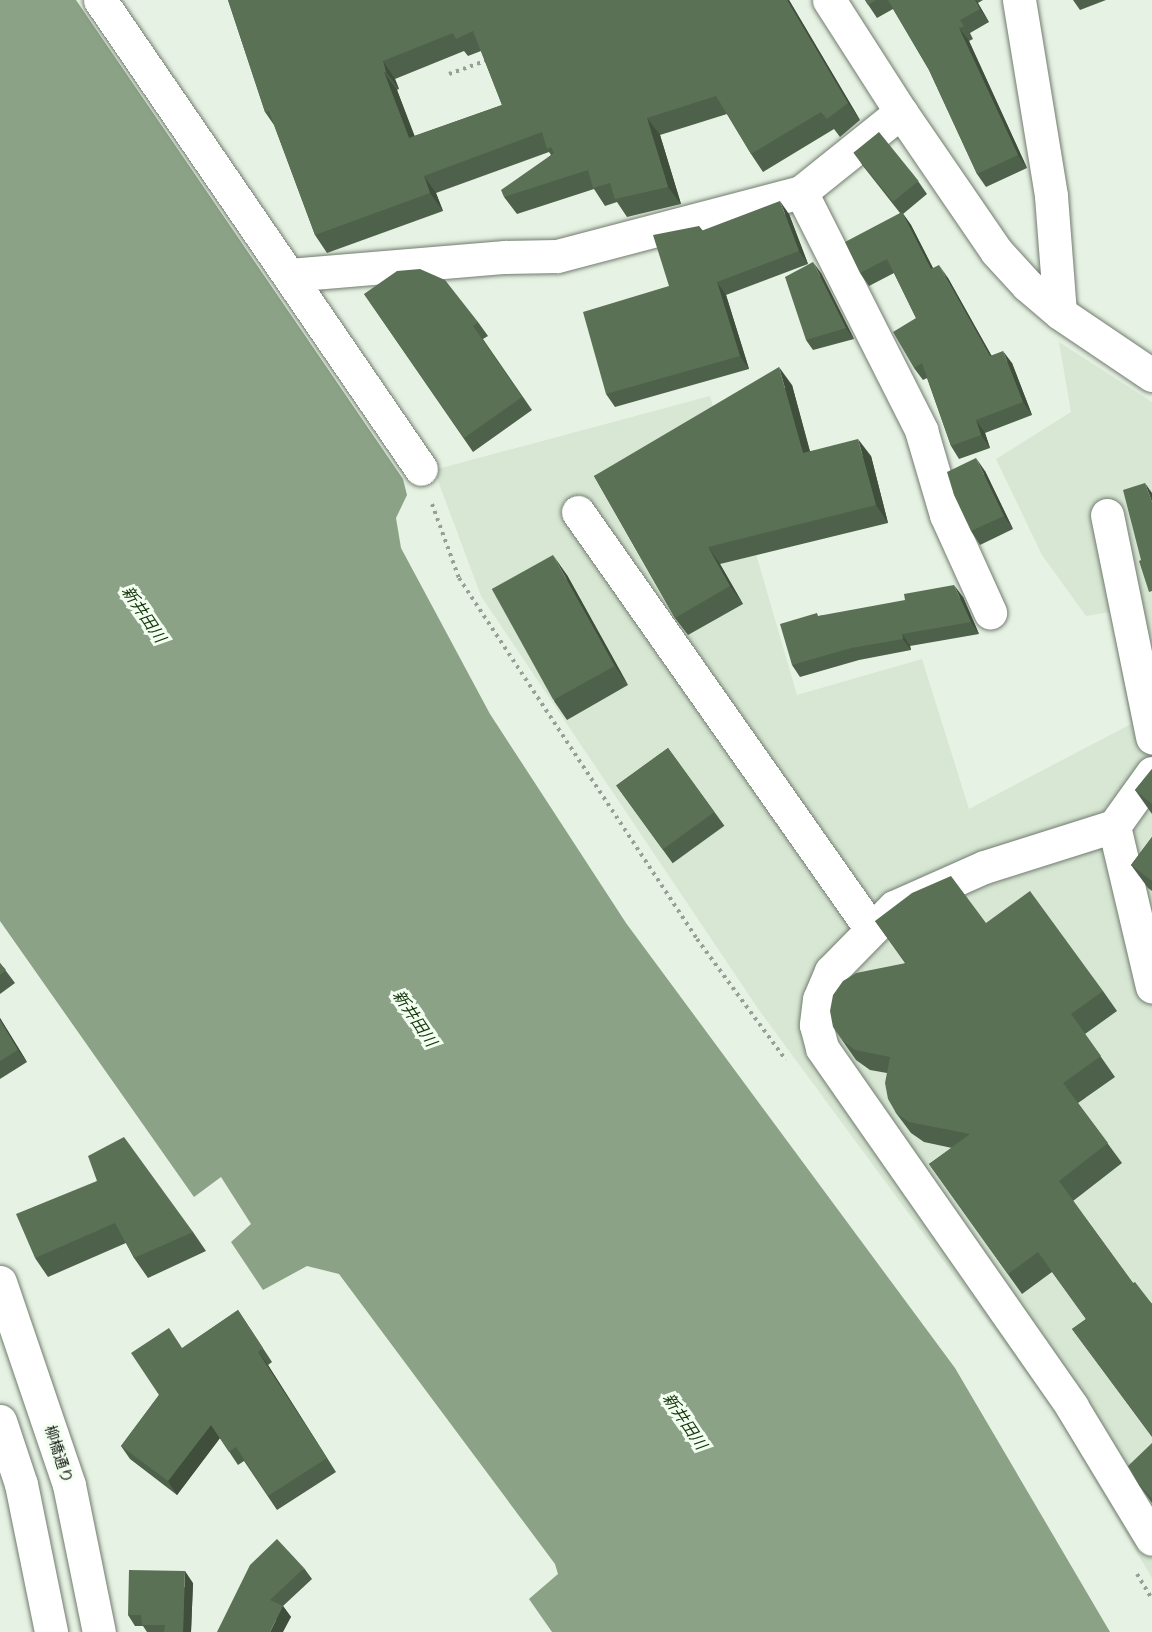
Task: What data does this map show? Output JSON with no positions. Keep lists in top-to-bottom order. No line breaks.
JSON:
{"streets":{"street":["柳橋通り"]},"water":["新井田川"]}
